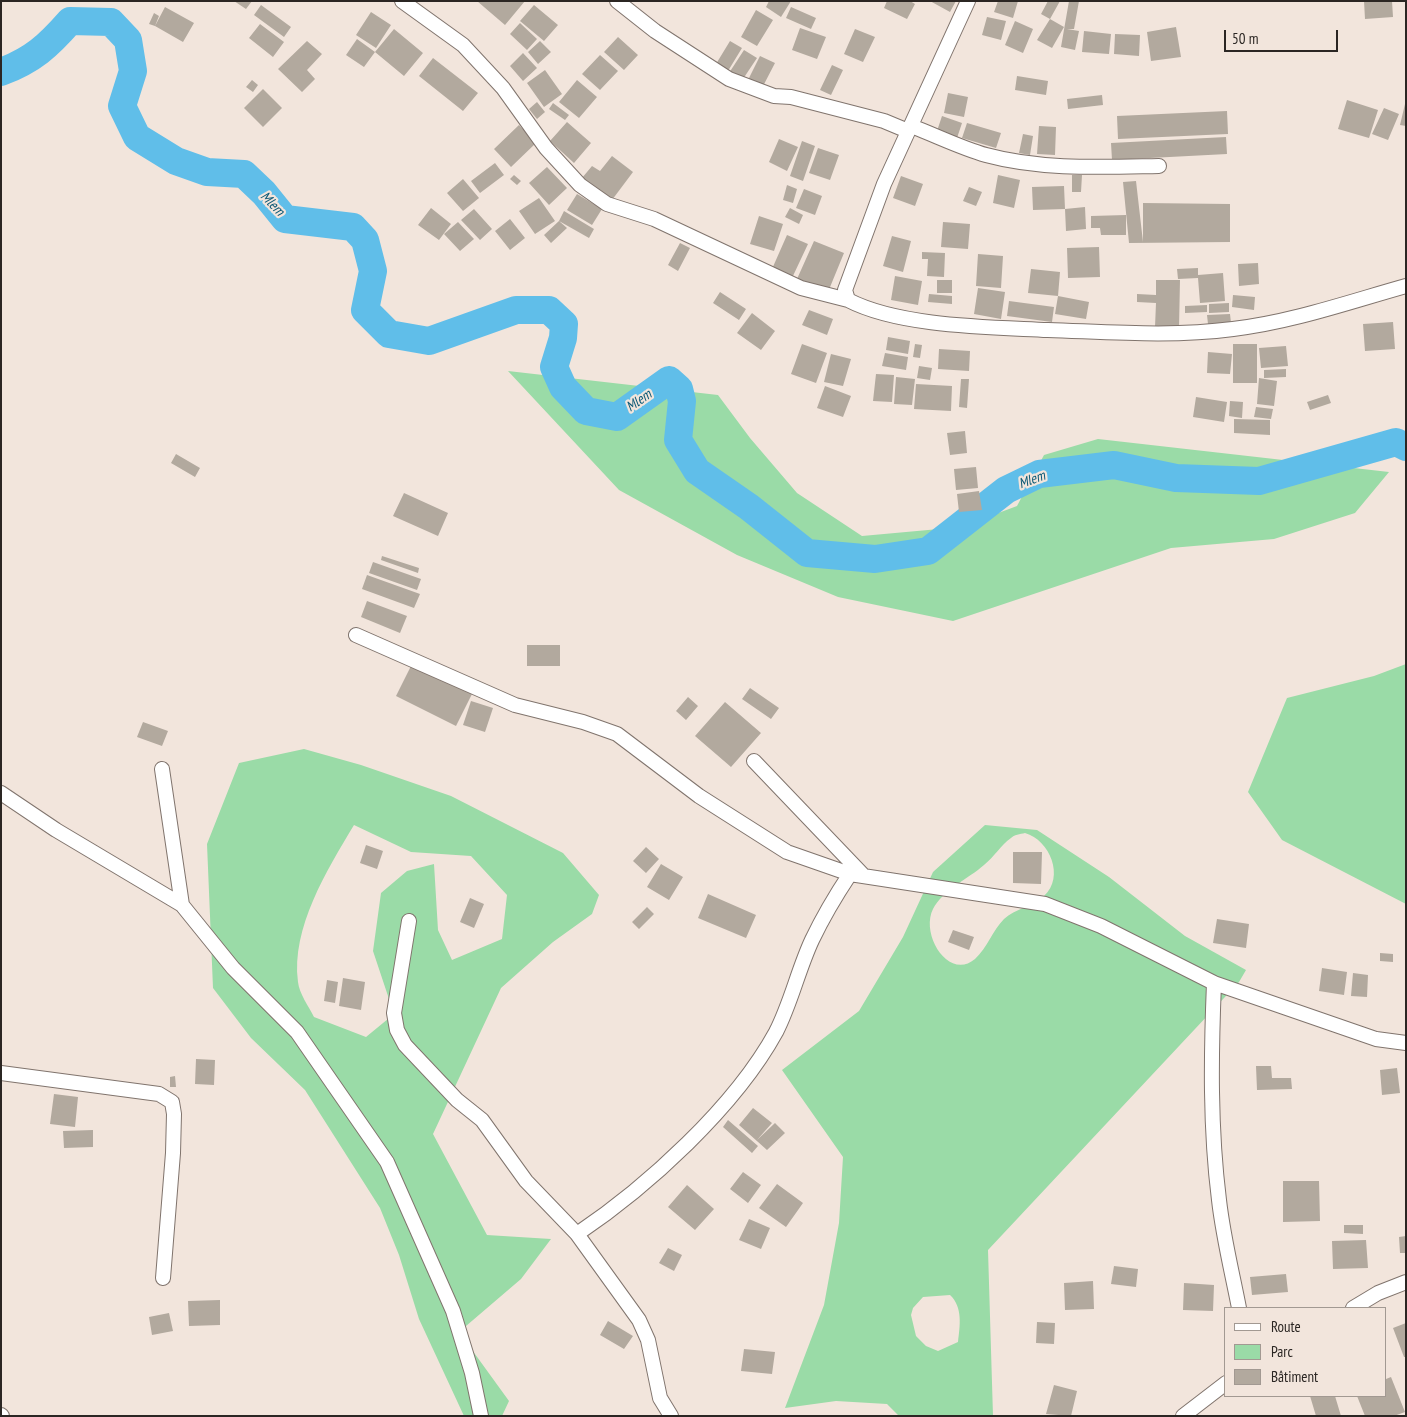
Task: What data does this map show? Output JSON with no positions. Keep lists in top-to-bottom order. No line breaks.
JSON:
{"water":["Mlem"],"legend":["Route","Parc","Bâtiment"],"scale_bar":"50 m"}
